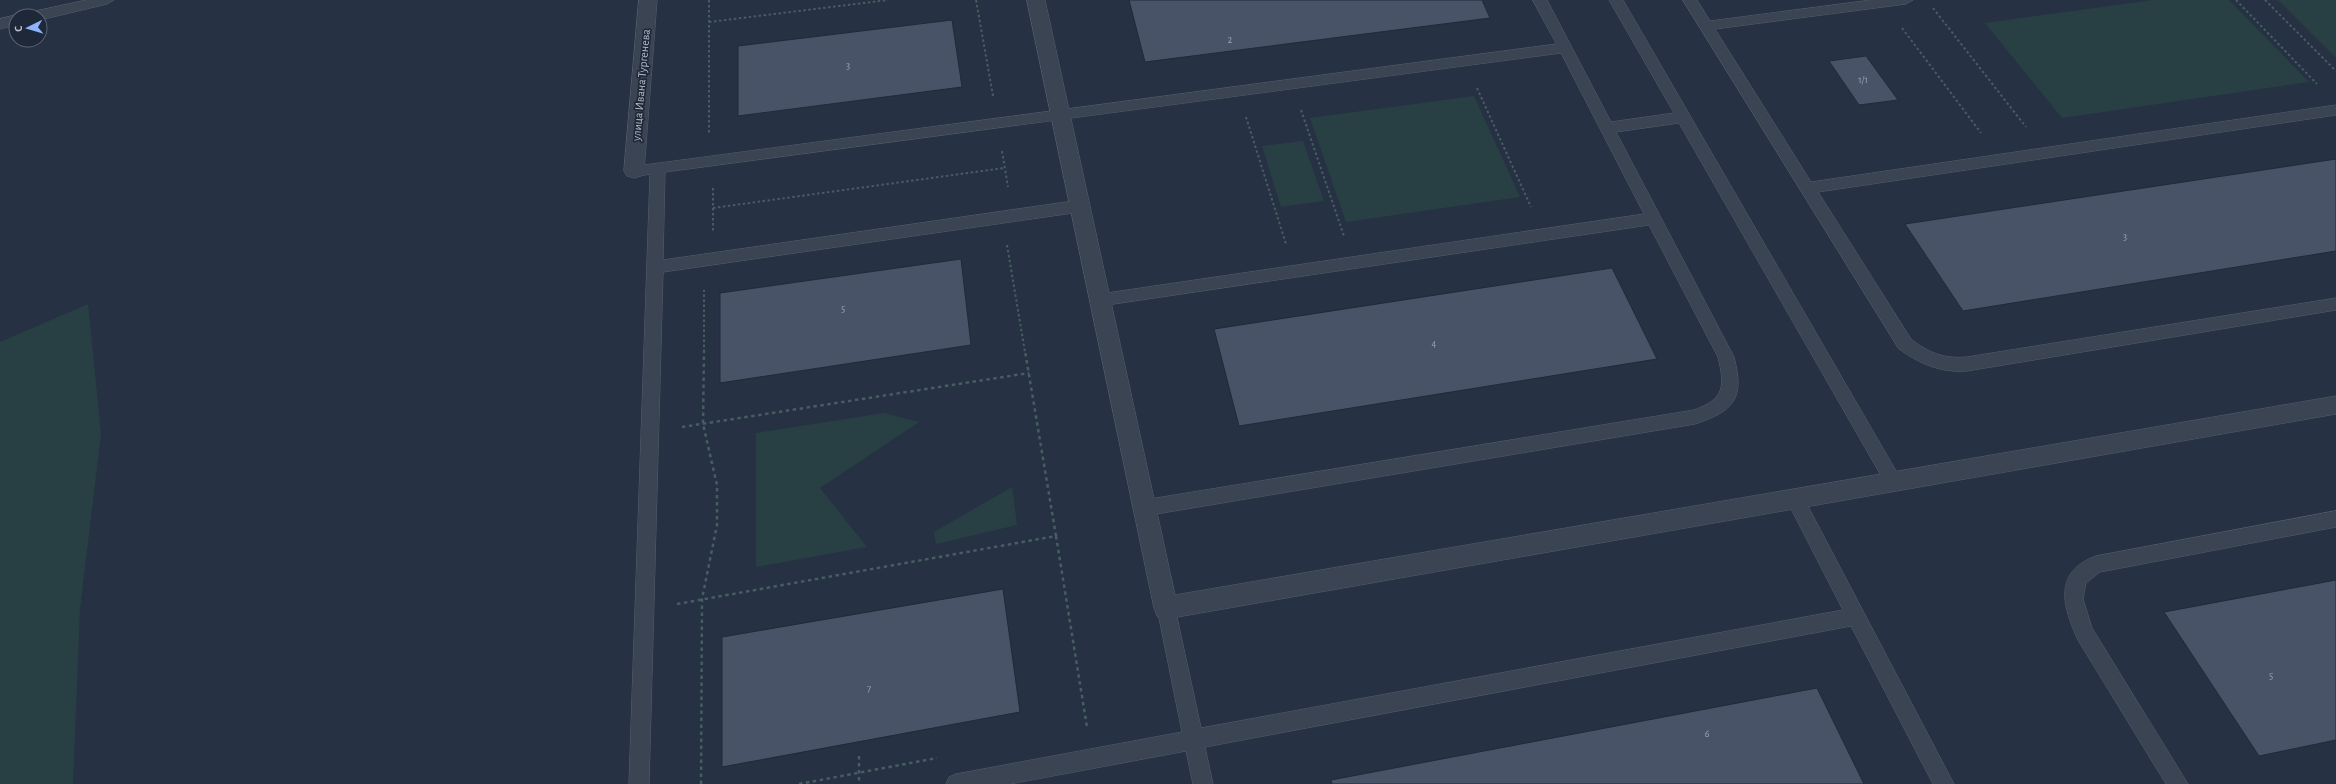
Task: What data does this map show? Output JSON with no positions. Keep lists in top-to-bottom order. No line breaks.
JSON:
{"streets":{"street":["улица Ивана Тургенева"]},"house_numbers":["2","3","1/1","3","5","4","5","7","6"],"north":"left"}
